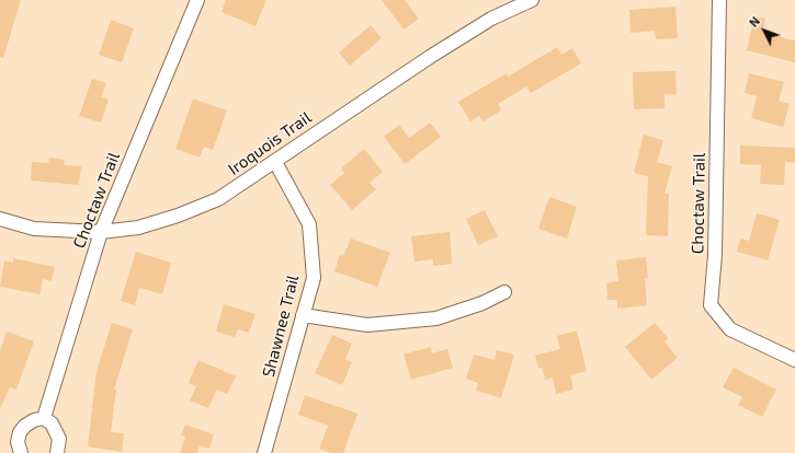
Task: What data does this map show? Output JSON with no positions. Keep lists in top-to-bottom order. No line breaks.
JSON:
{"streets":{"street":["Iroquois Trail","Choctaw Trail","Shawnee Trail"]},"crossings":[["Iroquois Trail","Choctaw Trail"],["Iroquois Trail","Shawnee Trail"]],"north":"top left"}
